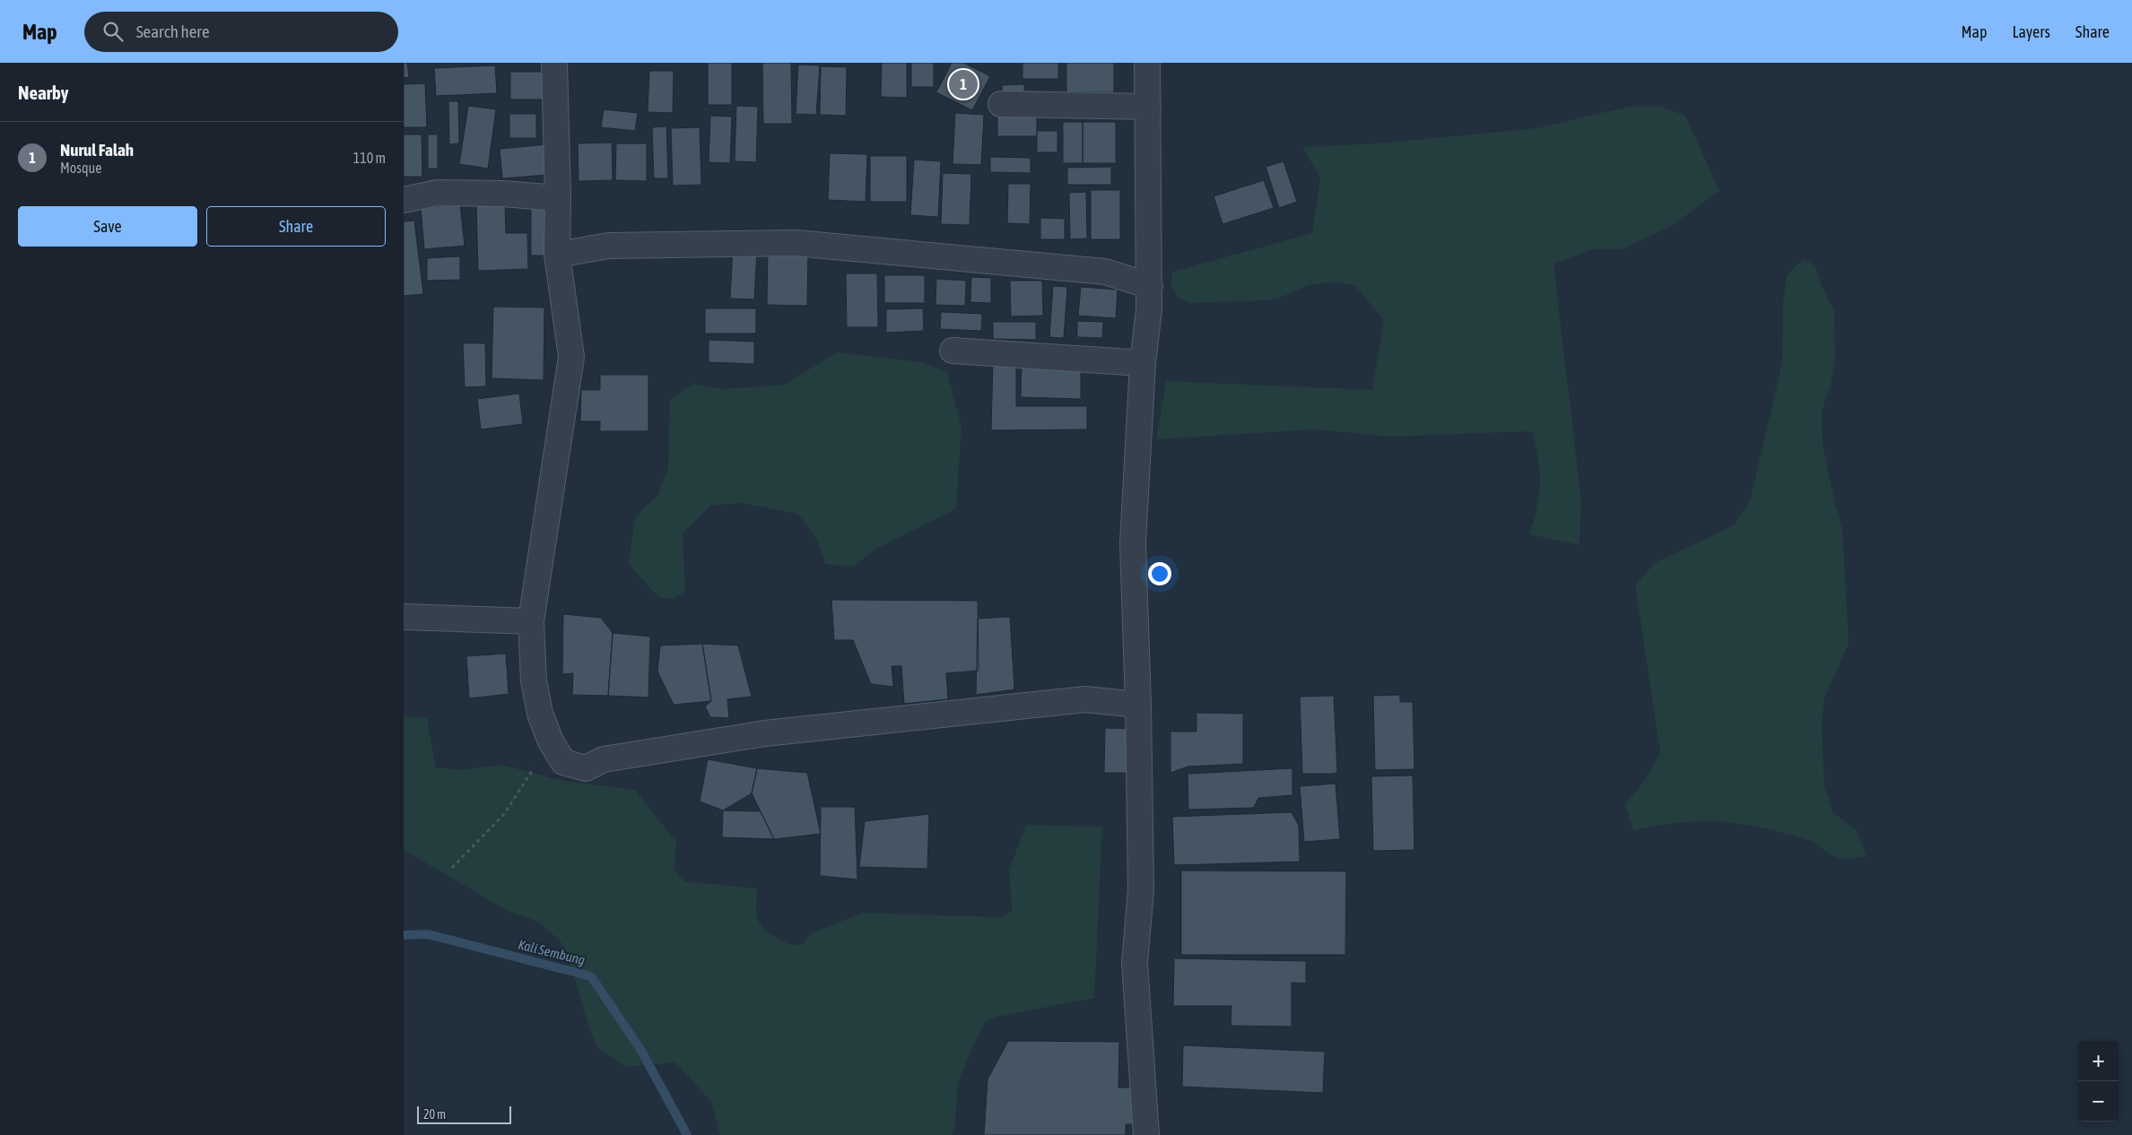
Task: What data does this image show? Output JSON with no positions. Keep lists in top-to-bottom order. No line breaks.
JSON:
{"water":["Kali Sembung"],"scale_bar":"20 m","page":{"header":"Map","search":"Search here","nav":["Map","Layers","Share"],"heading":"Nearby","pins":"1","list":[{"mark":"1","name":"Nurul Falah","note":"Mosque","value":"110 m"}],"buttons":["Save","Share"],"map_buttons":["+","−"],"scale":"20 m"}}
